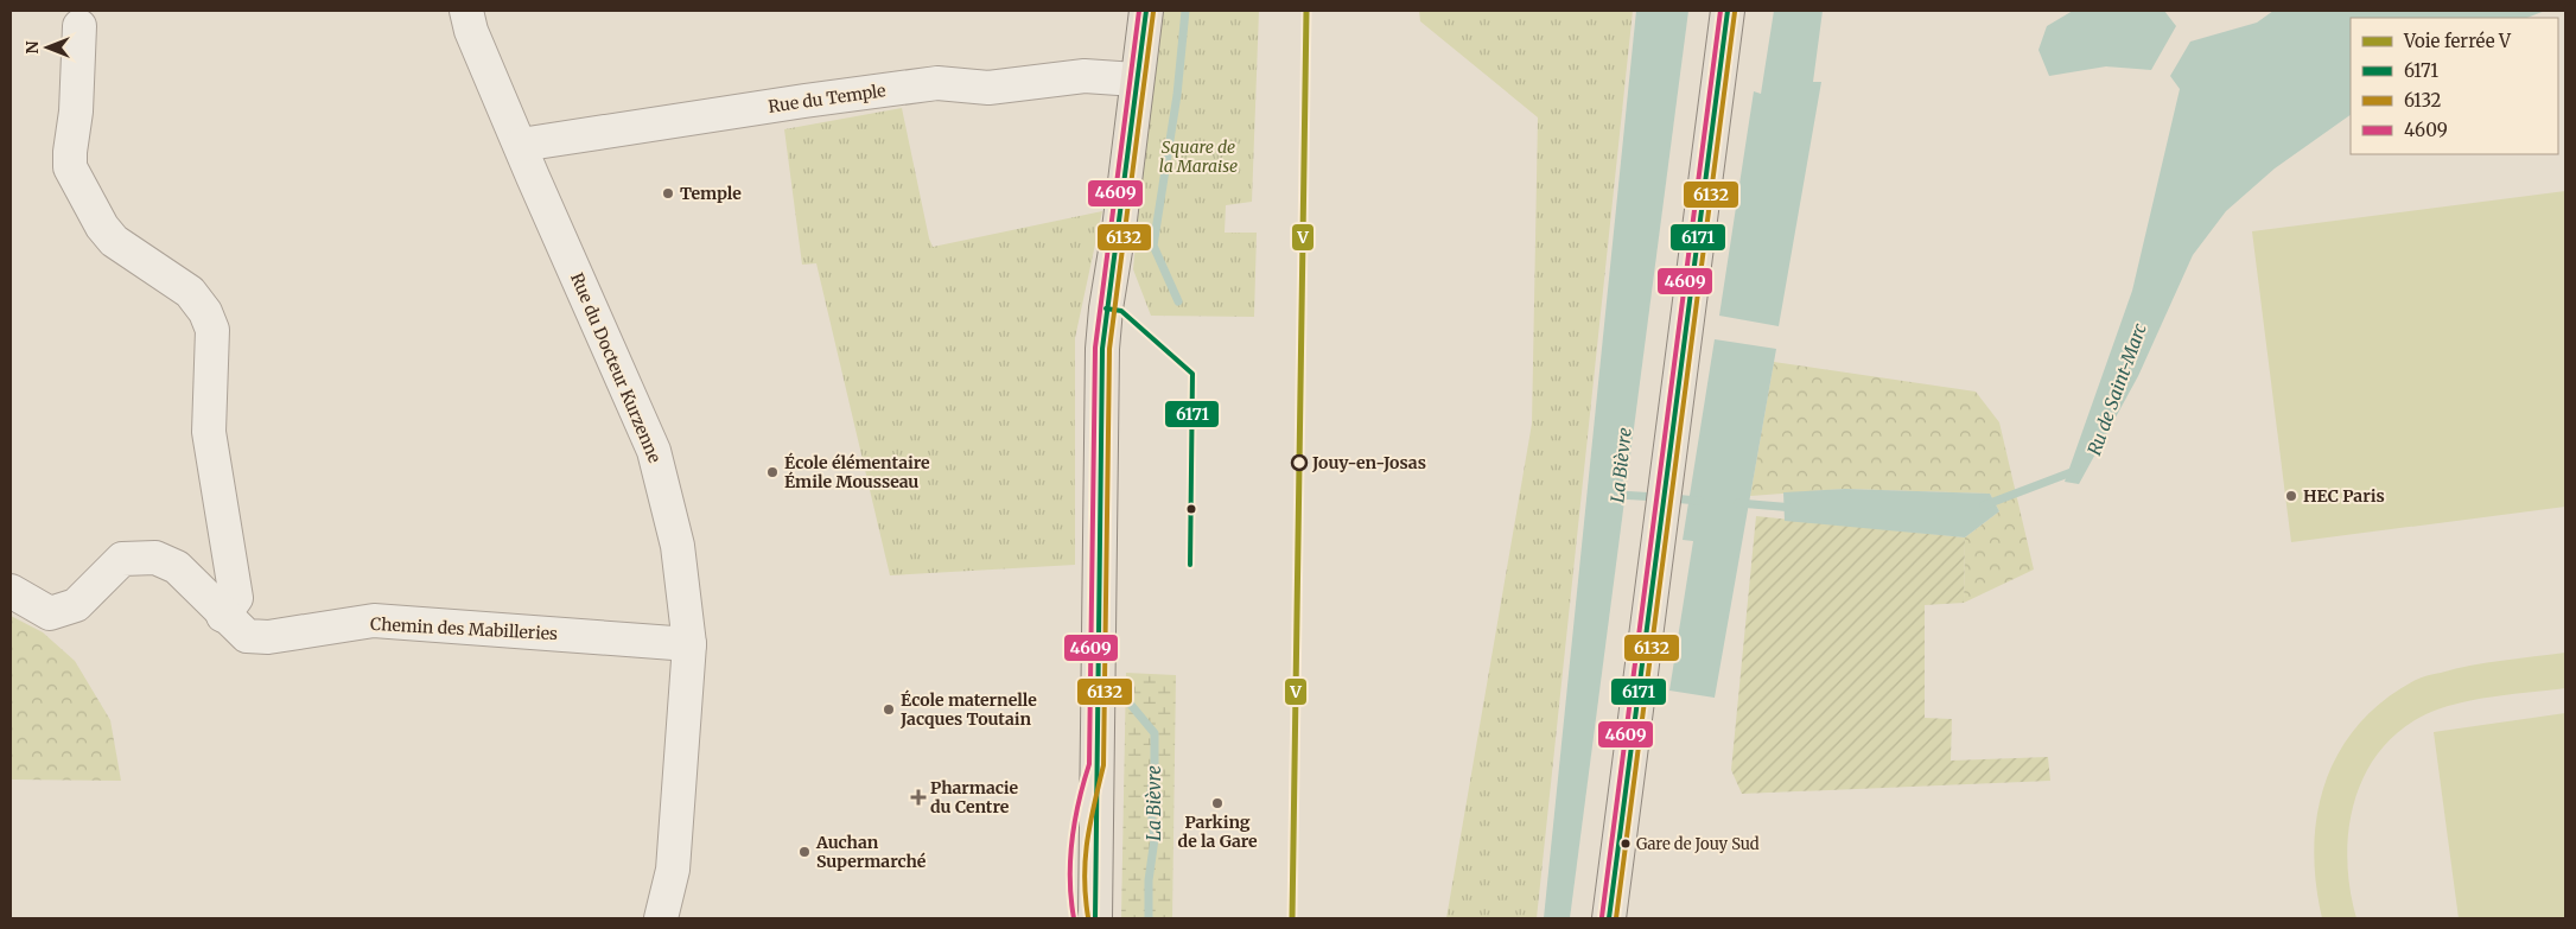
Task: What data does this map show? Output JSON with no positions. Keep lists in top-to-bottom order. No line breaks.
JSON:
{"streets":{"street":["Rue du Temple","Rue du Docteur Kurzenne","Chemin des Mabilleries"]},"crossings":[["Rue du Temple","Rue du Docteur Kurzenne"],["Rue du Docteur Kurzenne","Chemin des Mabilleries"]],"water":["Ru de Saint-Marc","La Bièvre"],"parks":["Square de la Maraise"],"places":{"other":["Temple","Jouy-en-Josas","École élémentaire Émile Mousseau","HEC Paris","École maternelle Jacques Toutain","Parking de la Gare","Gare de Jouy Sud","Auchan Supermarché"],"health":["Pharmacie du Centre"]},"lines":["rail line V","transit line 6171","transit line 4609","transit line 6132"],"legend":["Voie ferrée V","6171","6132","4609"],"north":"left"}
